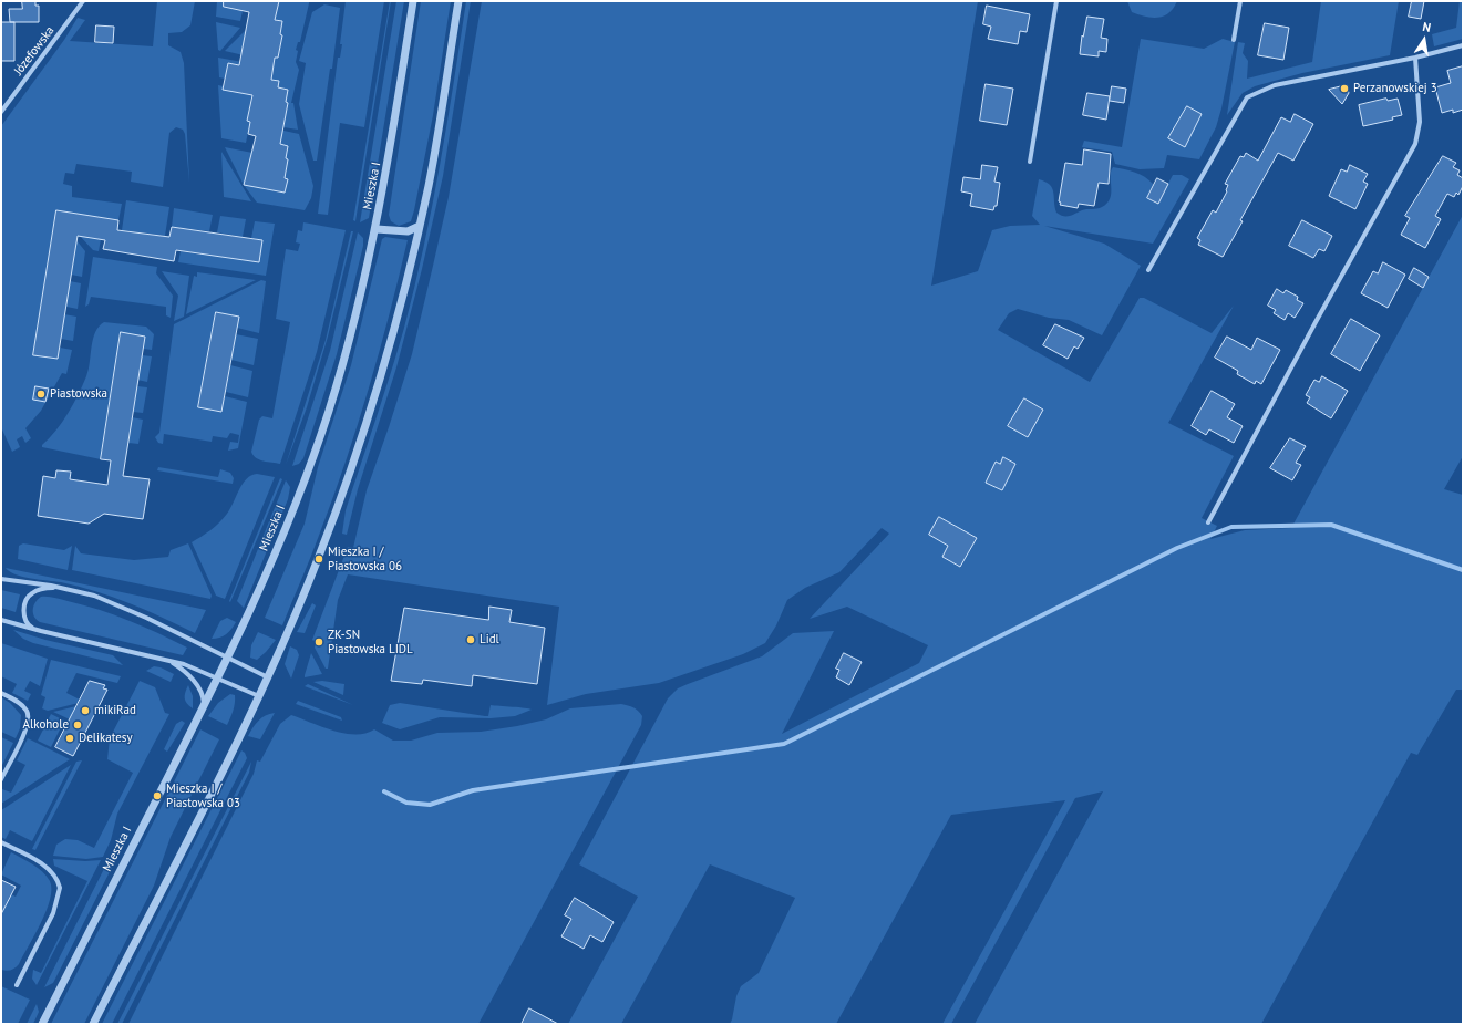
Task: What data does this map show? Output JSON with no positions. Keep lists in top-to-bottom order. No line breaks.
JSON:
{"streets":{"street":["Józefowska","Mieszka I"]},"places":["Perzanowskiej 3","Piastowska","Mieszka I / Piastowska 06","Lidl","ZK-SN Piastowska LIDL","mikiRad","Alkohole","Delikatesy","Mieszka I / Piastowska 03"],"north":"top"}
